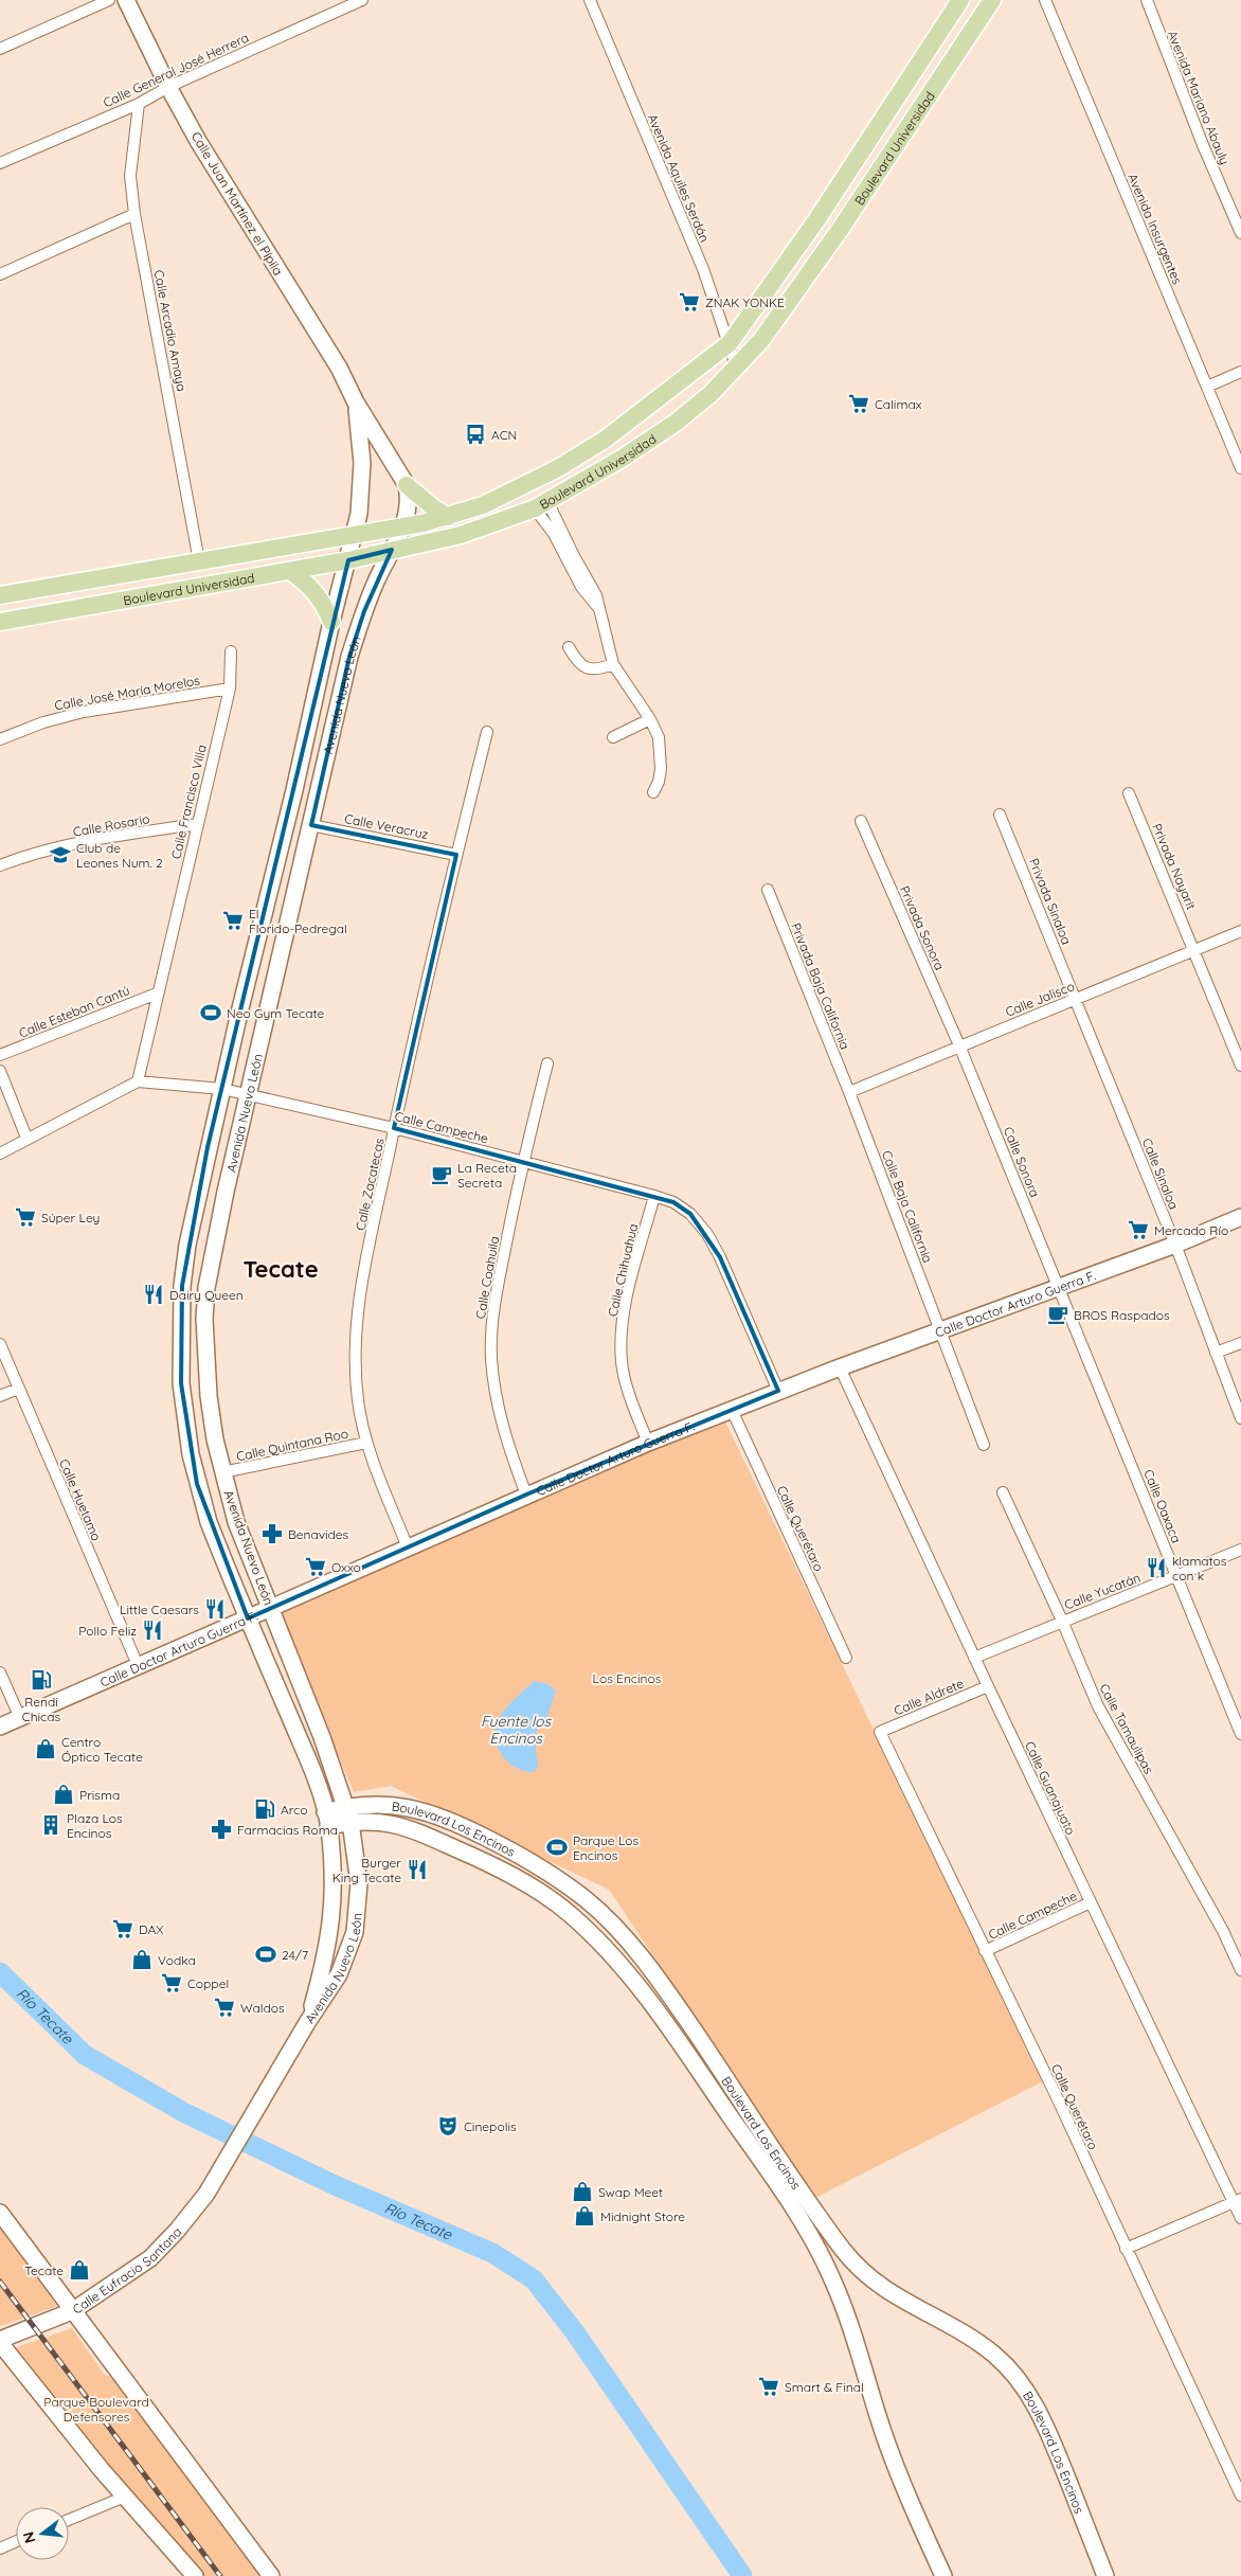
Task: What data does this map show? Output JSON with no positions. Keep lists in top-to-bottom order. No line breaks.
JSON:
{"streets":{"main road":["Boulevard Universidad","Calle Juan Martínez el Pípila","Avenida Nuevo León","Calle Doctor Arturo Guerra F.","Boulevard Los Encinos","Calle Eufracio Santana"],"street":["Calle General José Herrera","Avenida Mariano Abauly","Avenida Aquiles Serdán","Avenida Insurgentes","Calle Arcadio Amaya","Calle José María Morelos","Calle Francisco Villa","Calle Rosario","Calle Veracruz","Privada Nayarit","Privada Sinaloa","Privada Sonora","Privada Baja California","Calle Jalisco","Calle Esteban Cantú","Calle Campeche","Calle Sonora","Calle Sinaloa","Calle Zacatecas","Calle Baja California","Calle Chihuahua","Calle Coahuila","Calle Quintana Roo","Calle Huetamo","Calle Oaxaca","Calle Querétaro","Calle Yucatán","Calle Aldrete","Calle Tamaulipas","Calle Guanajuato"]},"crossings":[["Calle General José Herrera","Calle Juan Martínez el Pípila"],["Calle General José Herrera","Calle Arcadio Amaya"],["Boulevard Universidad","Avenida Aquiles Serdán"],["Boulevard Universidad","Calle Juan Martínez el Pípila"],["Boulevard Universidad","Calle Arcadio Amaya"],["Boulevard Universidad","Avenida Nuevo León"],["Calle Juan Martínez el Pípila","Avenida Nuevo León"],["Calle José María Morelos","Calle Francisco Villa"],["Avenida Nuevo León","Calle Veracruz"],["Avenida Nuevo León","Calle Campeche"],["Avenida Nuevo León","Calle Doctor Arturo Guerra F."],["Avenida Nuevo León","Calle Quintana Roo"],["Avenida Nuevo León","Boulevard Los Encinos"],["Avenida Nuevo León","Calle Eufracio Santana"],["Calle Francisco Villa","Calle Rosario"],["Calle Francisco Villa","Calle Esteban Cantú"],["Calle Francisco Villa","Calle Campeche"],["Calle Veracruz","Calle Zacatecas"],["Privada Nayarit","Calle Jalisco"],["Privada Sinaloa","Calle Jalisco"],["Privada Sinaloa","Calle Sinaloa"],["Privada Sonora","Calle Jalisco"],["Privada Sonora","Calle Sonora"],["Privada Baja California","Calle Jalisco"],["Privada Baja California","Calle Baja California"],["Calle Jalisco","Calle Sonora"],["Calle Jalisco","Calle Sinaloa"],["Calle Jalisco","Calle Baja California"],["Calle Campeche","Calle Zacatecas"],["Calle Campeche","Calle Chihuahua"],["Calle Campeche","Calle Coahuila"],["Calle Campeche","Calle Doctor Arturo Guerra F."],["Calle Campeche","Calle Querétaro"],["Calle Campeche","Calle Guanajuato"],["Calle Sonora","Calle Doctor Arturo Guerra F."],["Calle Sonora","Calle Oaxaca"],["Calle Sinaloa","Calle Doctor Arturo Guerra F."],["Calle Zacatecas","Calle Doctor Arturo Guerra F."],["Calle Zacatecas","Calle Quintana Roo"],["Calle Baja California","Calle Doctor Arturo Guerra F."],["Calle Chihuahua","Calle Doctor Arturo Guerra F."],["Calle Coahuila","Calle Doctor Arturo Guerra F."],["Calle Doctor Arturo Guerra F.","Calle Huetamo"],["Calle Doctor Arturo Guerra F.","Calle Oaxaca"],["Calle Doctor Arturo Guerra F.","Calle Querétaro"],["Calle Doctor Arturo Guerra F.","Calle Guanajuato"],["Calle Oaxaca","Calle Yucatán"],["Calle Querétaro","Calle Aldrete"],["Calle Yucatán","Calle Tamaulipas"],["Calle Yucatán","Calle Guanajuato"],["Calle Aldrete","Calle Guanajuato"]],"districts":["Tecate"],"water":["Fuente los Encinos","Río Tecate"],"parks":["Los Encinos","Parque Boulevard Defensores"],"places":{"supermarket":["ZNAK YONKE","Calimax","El Florido-Pedregal","Súper Ley","Mercado Río","Oxxo","DAX","Coppel","Waldos","Smart & Final"],"bus stop":["ACN"],"school or university":["Club de Leones Num. 2"],"sports":["Neo Gym Tecate","Parque Los Encinos","24/7"],"cafe":["La Receta Secreta","BROS Raspados"],"restaurant":["Dairy Queen","klamatos con k","Little Caesars","Pollo Feliz","Burger King Tecate"],"pharmacy":["Benavides","Farmacias Roma"],"fuel station":["Rendi Chicas","Arco"],"shop":["Centro Óptico Tecate","Prisma","Vodka","Swap Meet","Midnight Store","Tecate"],"building":["Plaza Los Encinos"],"theatre":["Cinepolis"]},"north":"left"}
